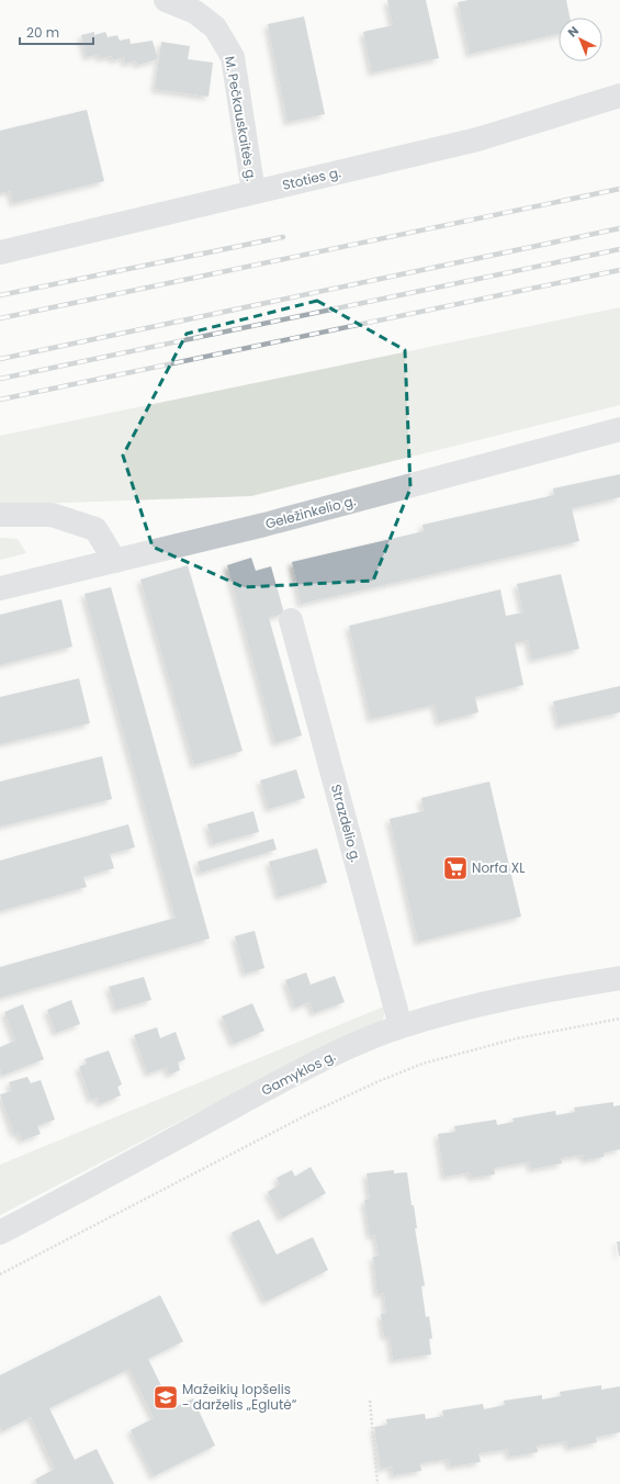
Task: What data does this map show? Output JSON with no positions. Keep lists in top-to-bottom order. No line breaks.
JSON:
{"streets":{"street":["M. Pečkauskaitės g.","Stoties g.","Geležinkelio g.","Strazdelio g.","Gamyklos g."]},"crossings":[["M. Pečkauskaitės g.","Stoties g."],["Strazdelio g.","Gamyklos g."]],"places":{"supermarket":["Norfa XL"],"school or university":["Mažeikių lopšelis - darželis „Eglutė“"]},"scale_bar":"20 m","north":"top left"}
